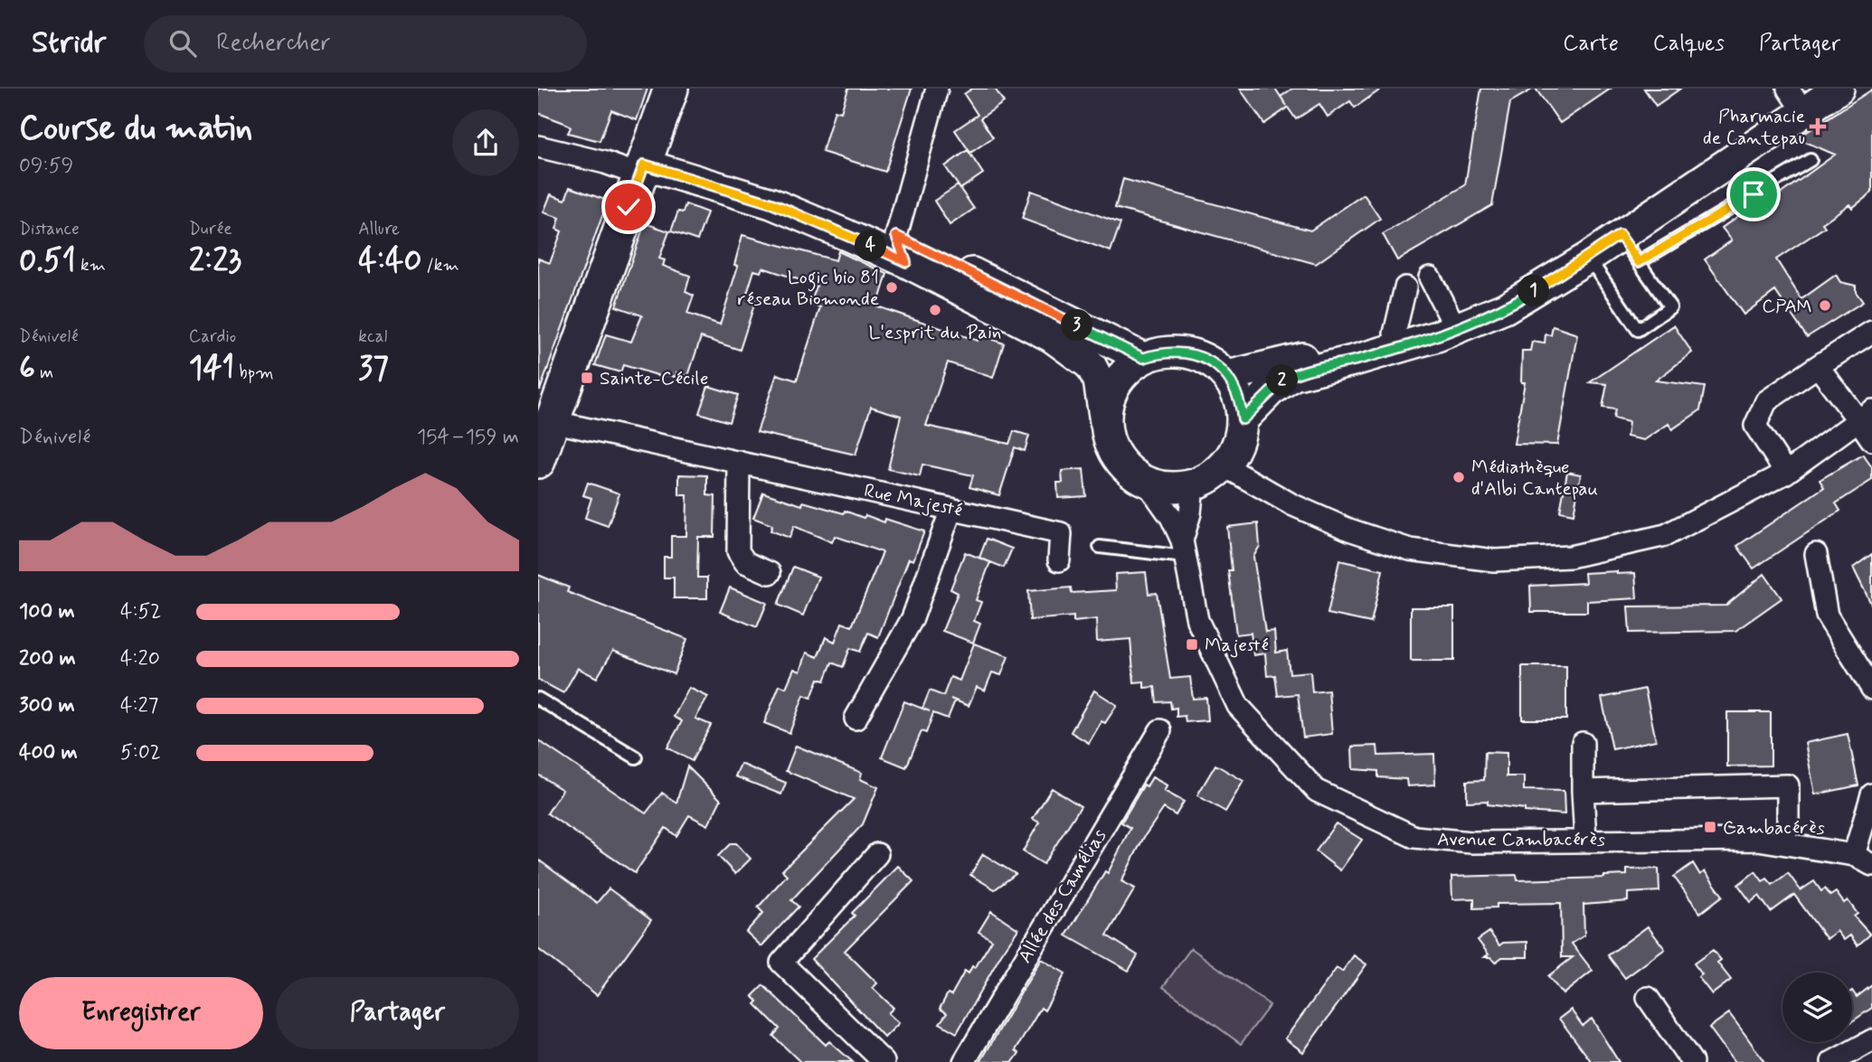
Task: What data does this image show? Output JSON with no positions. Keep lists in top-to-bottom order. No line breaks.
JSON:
{"streets":{"street":["Rue Majesté","Avenue Cambacérès","Allée des Camélias"]},"places":{"health":["Pharmacie de Cantepau"],"other":["Logic bio 81 réseau Biomonde","CPAM","L'esprit du Pain","Médiathèque d'Albi Cantepau"],"transit":["Sainte-Cécile","Majesté","Cambacérès"]},"page":{"header":"Stridr","search":"Rechercher","nav":["Carte","Calques","Partager"],"heading":["Course du matin","09:59"],"stats":[["Distance","0.51 km"],["Durée","2:23"],["Allure","4:40 /km"],["Dénivelé","6 m"],["Cardio","141 bpm"],["kcal","37"]],"pins":["4","1","3","2"],"chart":["Dénivelé","154–159 m"],"list":[{"name":"100 m","note":"4:52"},{"name":"200 m","note":"4:20"},{"name":"300 m","note":"4:27"},{"name":"400 m","note":"5:02"}],"buttons":["Enregistrer","Partager"]}}
